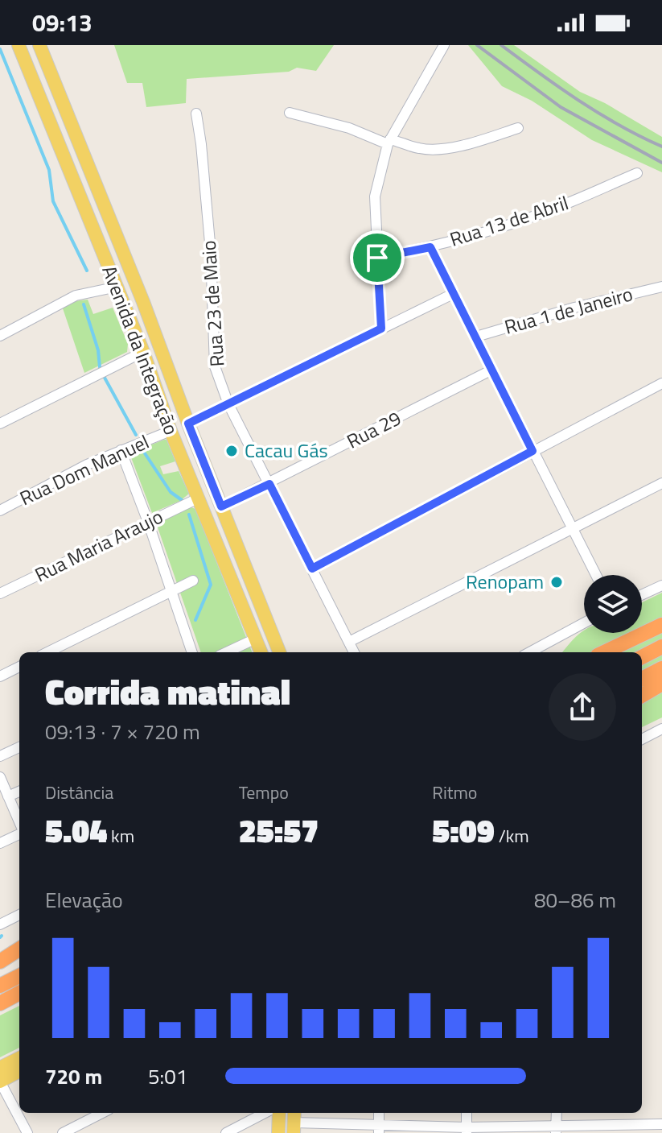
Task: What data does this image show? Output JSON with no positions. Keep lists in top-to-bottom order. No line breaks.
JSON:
{"streets":{"main road":["Avenida da Integração"],"street":["Rua 13 de Abril","Rua 23 de Maio","Rua 1 de Janeiro","Rua 29","Rua Dom Manuel","Rua Maria Araujo"]},"crossings":[["Rua 23 de Maio","Rua 29"],["Avenida da Integração","Rua 29"],["Avenida da Integração","Rua Dom Manuel"],["Avenida da Integração","Rua Maria Araujo"]],"places":["Cacau Gás","Renopam"],"page":{"status":"09:13","heading":["Corrida matinal","09:13 · 7 × 720 m"],"stats":[["Distância","5.04 km"],["Tempo","25:57"],["Ritmo","5:09 /km"]],"chart":["Elevação","80–86 m"],"list":[{"name":"720 m","note":"5:01"}]}}
